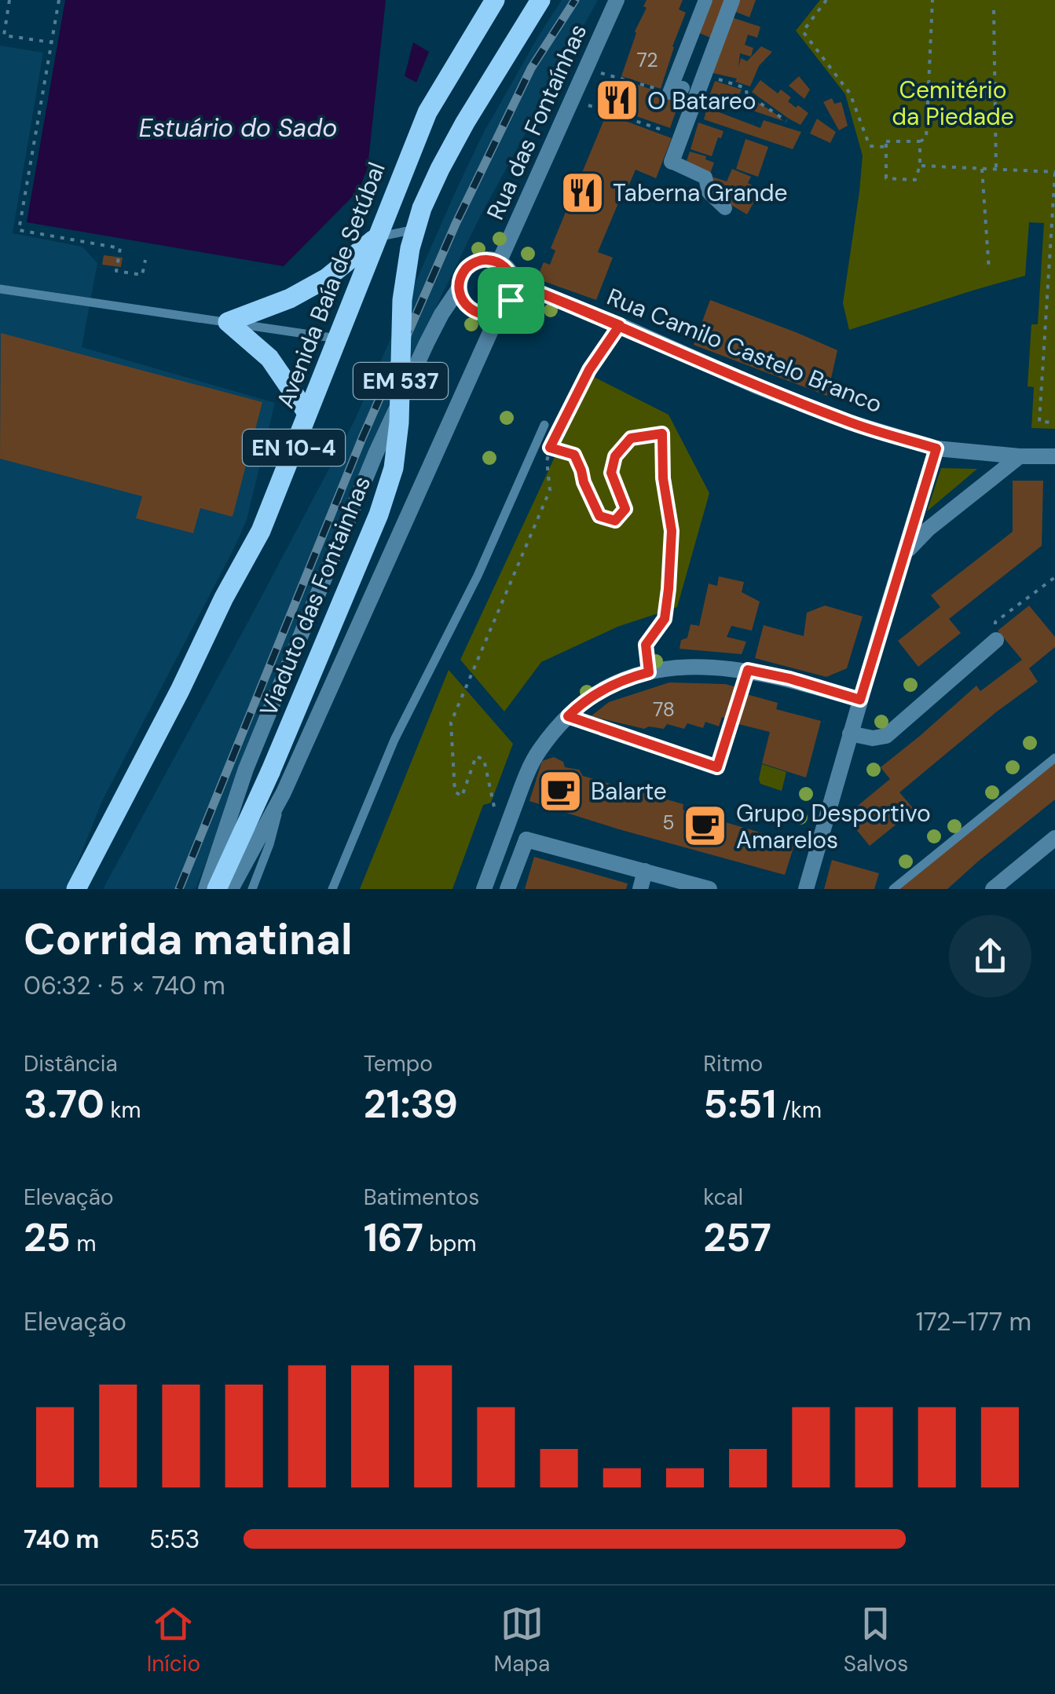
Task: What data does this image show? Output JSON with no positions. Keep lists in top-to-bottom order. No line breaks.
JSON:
{"streets":{"main road":["Avenida Baía de Setúbal","EM 537","EN 10-4","Viaduto das Fontainhas"],"street":["Rua das Fontaínhas","Rua Camilo Castelo Branco"]},"crossings":[["Rua das Fontaínhas","Rua Camilo Castelo Branco"]],"water":["Estuário do Sado"],"parks":["Cemitério da Piedade"],"places":{"restaurant":["O Batareo","Taberna Grande"],"cafe":["Balarte","Grupo Desportivo Amarelos"]},"house_numbers":["72","78","5"],"page":{"heading":["Corrida matinal","06:32 · 5 × 740 m"],"stats":[["Distância","3.70 km"],["Tempo","21:39"],["Ritmo","5:51 /km"],["Elevação","25 m"],["Batimentos","167 bpm"],["kcal","257"]],"chart":["Elevação","172–177 m"],"list":[{"name":"740 m","note":"5:53"}],"tabs":["Início","Mapa","Salvos"]}}
